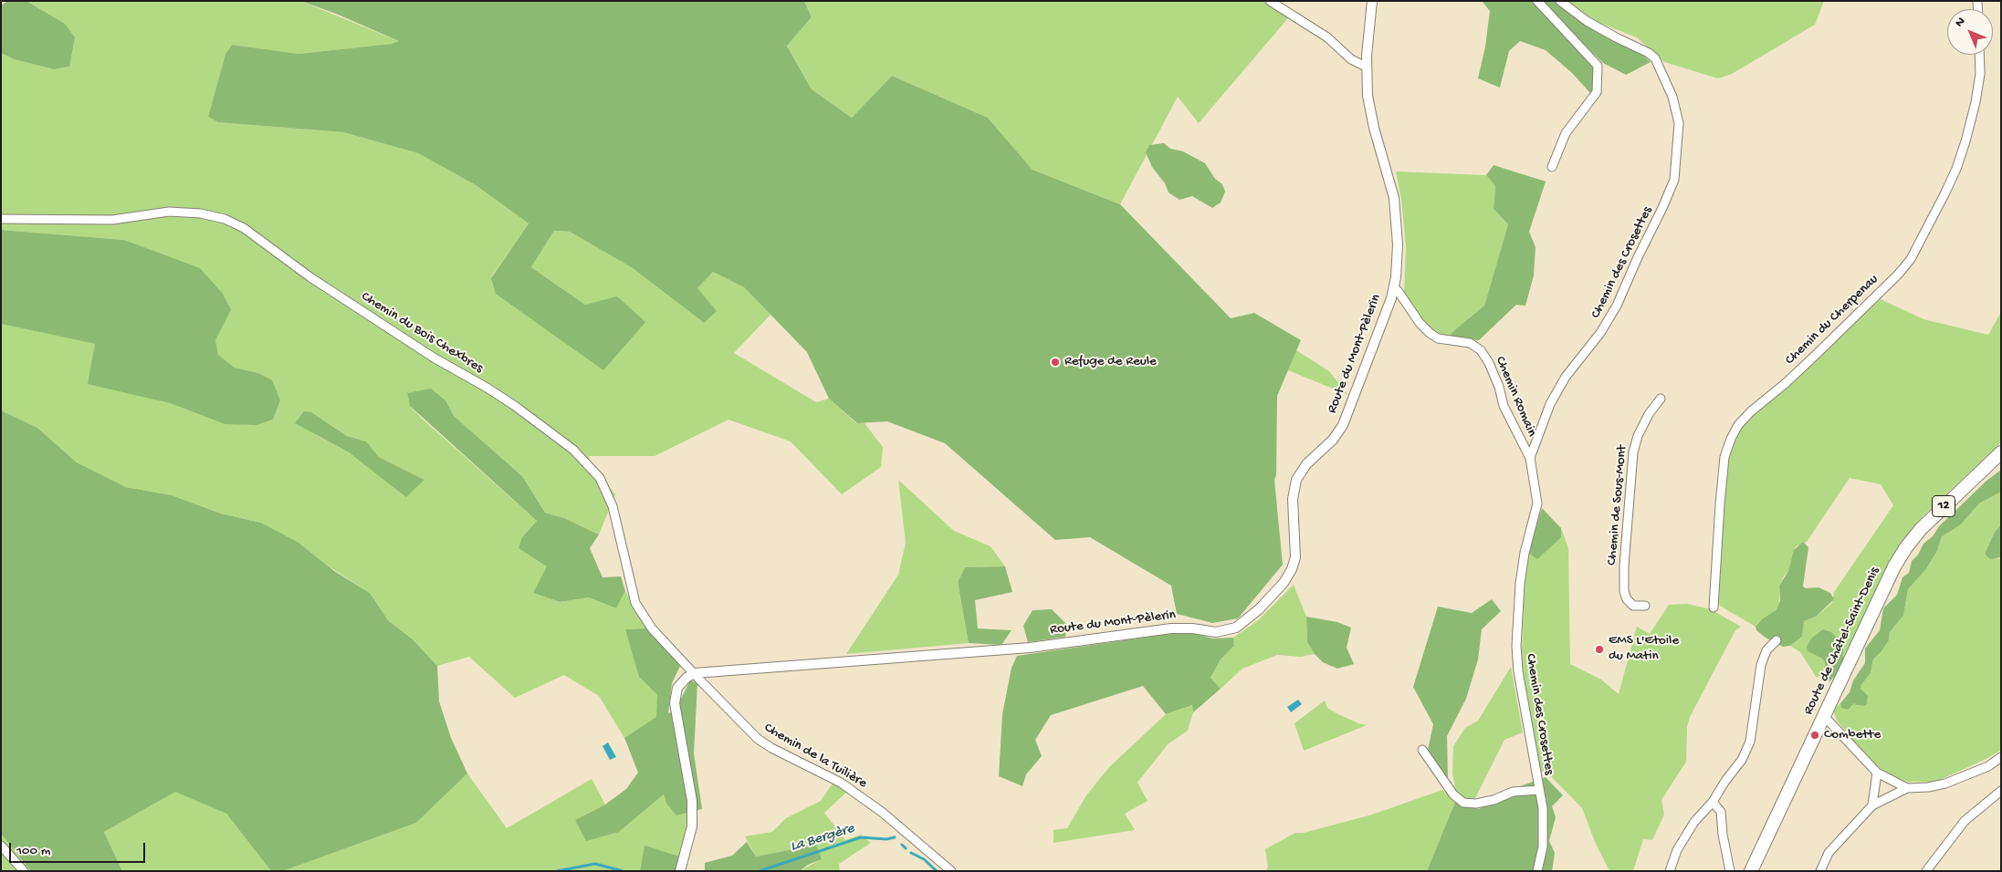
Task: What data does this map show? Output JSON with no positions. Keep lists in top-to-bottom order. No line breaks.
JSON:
{"streets":{"main road":["12","Route de Châtel-Saint-Denis"],"street":["Chemin des Crosettes","Chemin du Cherpenau","Chemin du Bois Chexbres","Route du Mont-Pèlerin","Chemin Romain","Chemin de Sous-Mont","Chemin de la Tuilière"]},"crossings":[["Chemin des Crosettes","Chemin Romain"],["Chemin du Bois Chexbres","Route du Mont-Pèlerin"],["Chemin du Bois Chexbres","Chemin de la Tuilière"],["Route du Mont-Pèlerin","Chemin Romain"],["Route du Mont-Pèlerin","Chemin de la Tuilière"]],"water":["La Bergère"],"places":["Refuge de Reule","EMS L'Etoile du Matin","Combette"],"scale_bar":"100 m","north":"top left"}
